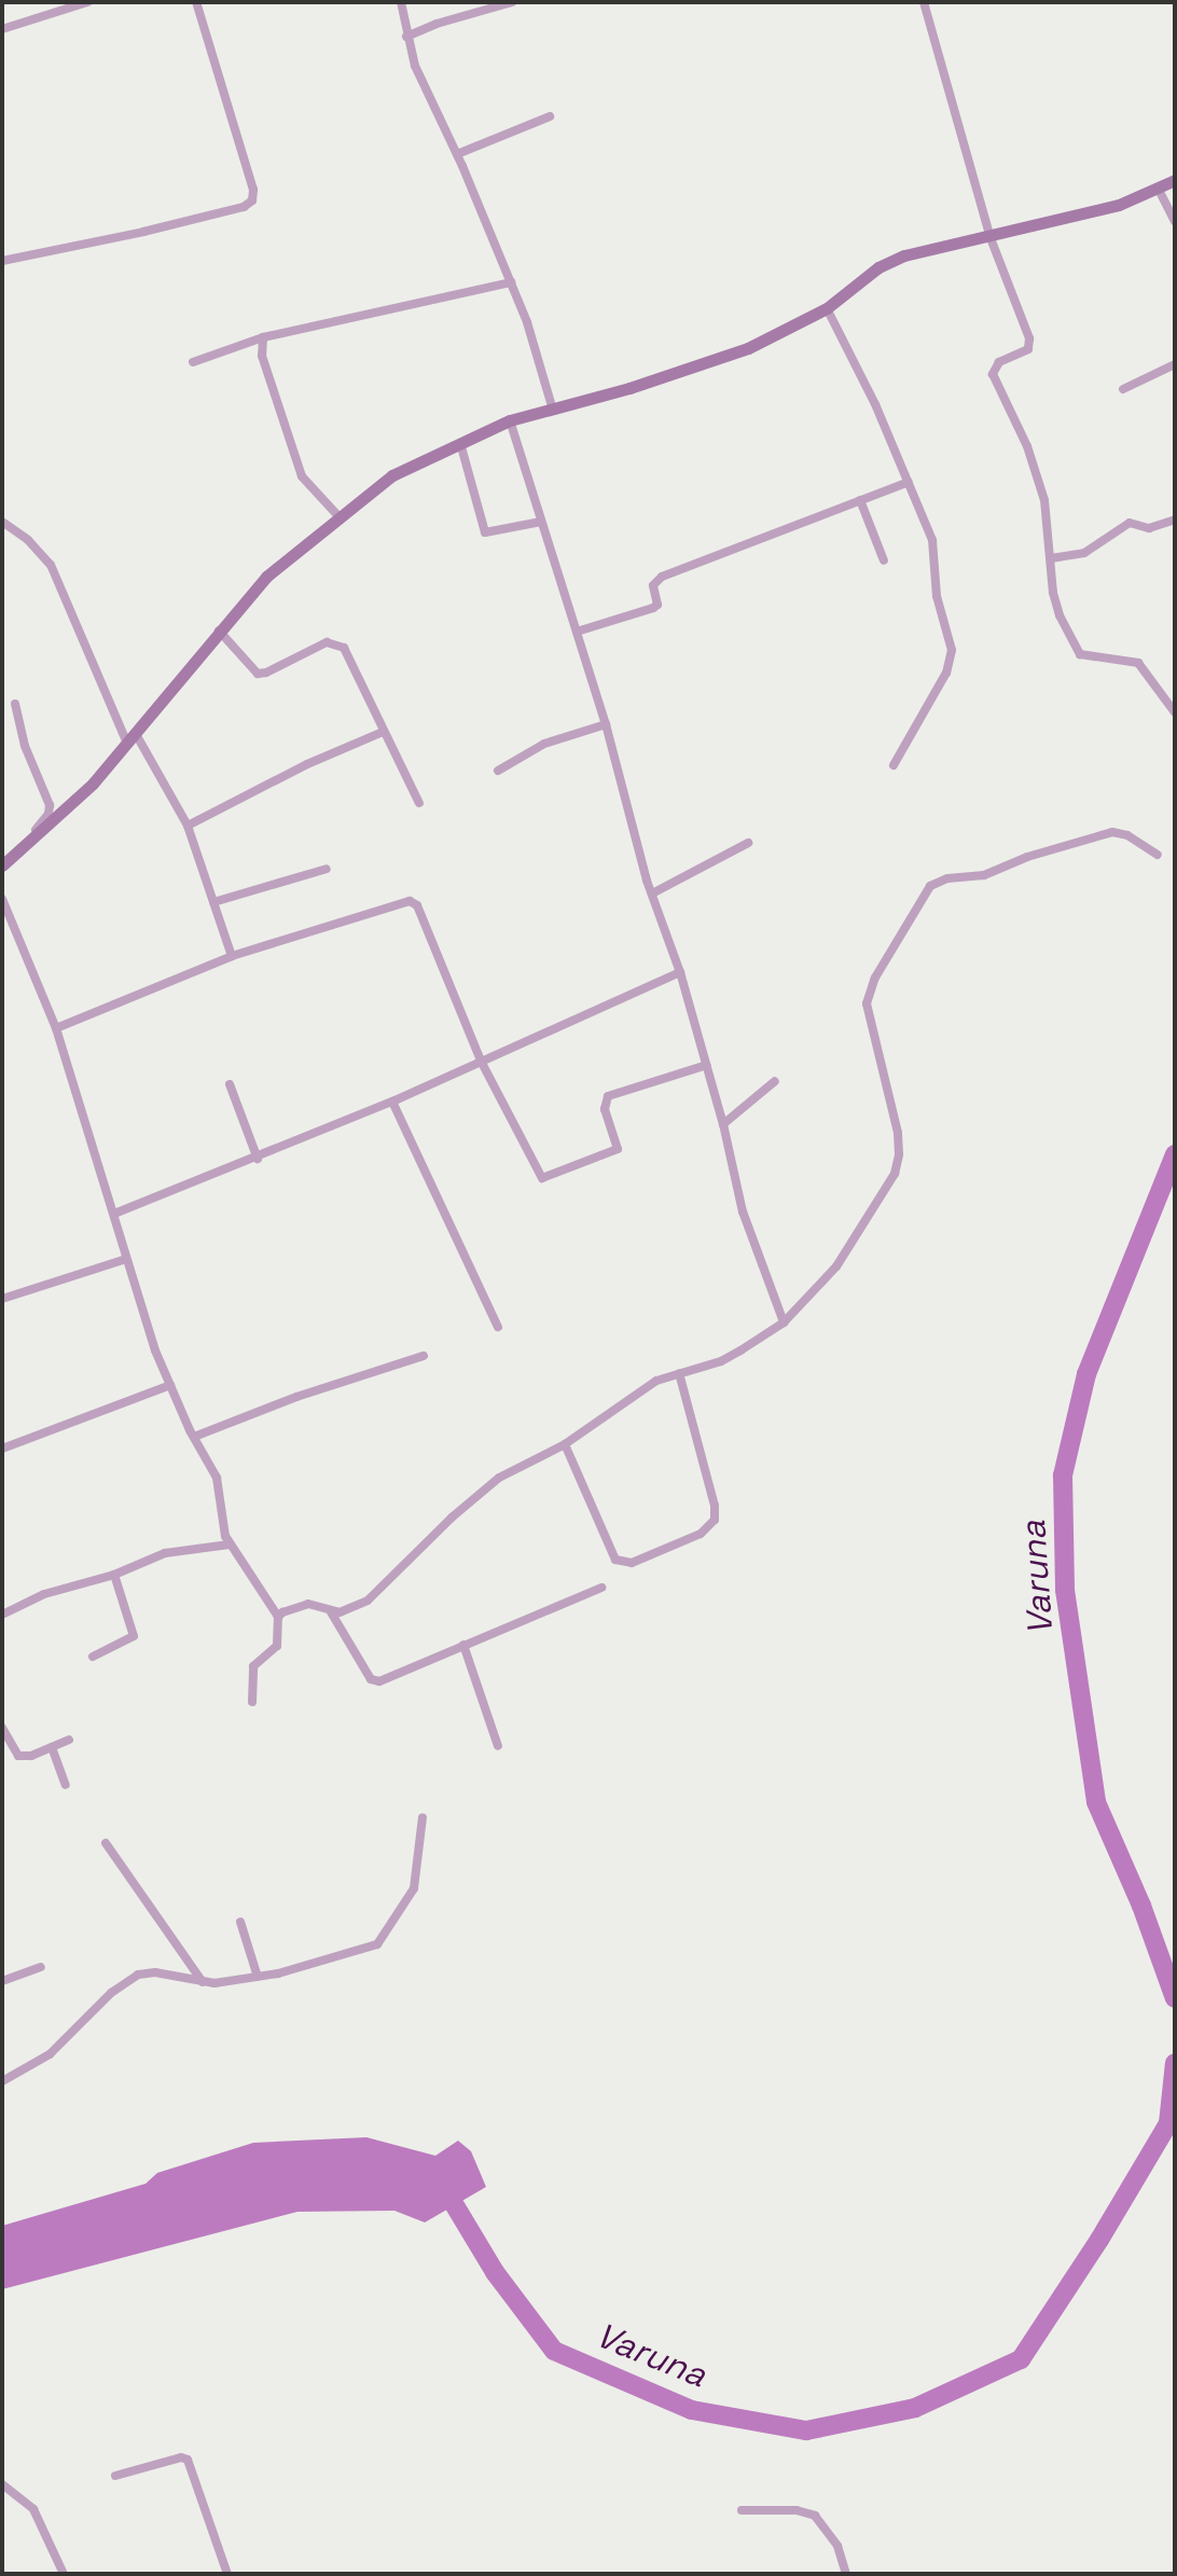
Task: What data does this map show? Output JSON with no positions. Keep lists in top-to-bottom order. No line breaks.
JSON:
{"water":["Varuna"]}
